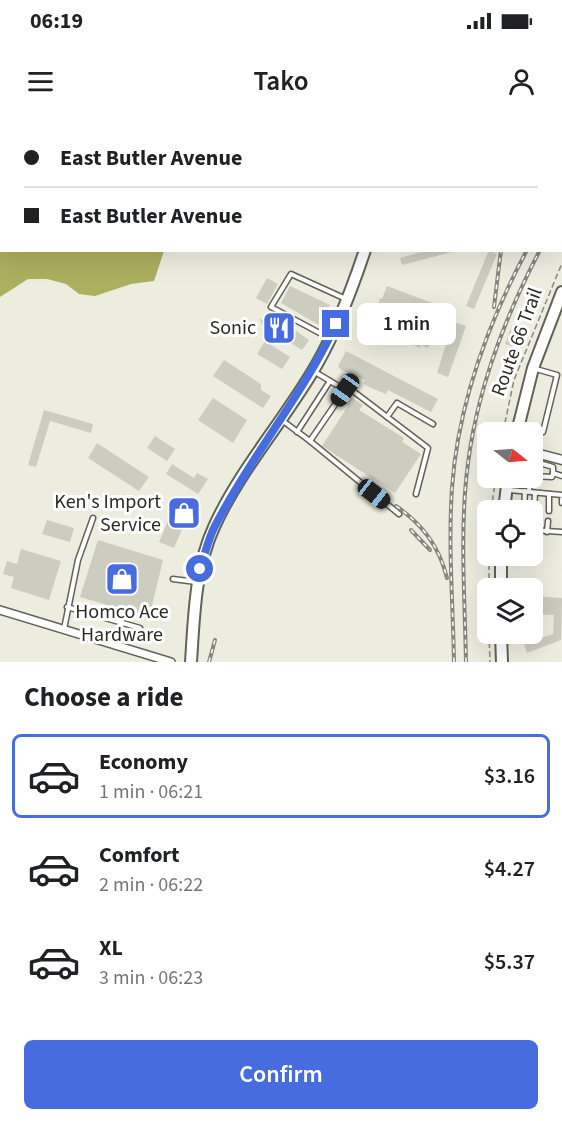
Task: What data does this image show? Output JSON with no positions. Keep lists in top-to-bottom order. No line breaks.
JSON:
{"streets":{"path":["Route 66 Trail"]},"places":{"restaurant":["Sonic"],"shop":["Ken's Import Service","Homco Ace Hardware"]},"north":"right","page":{"status":"06:19","header":"Tako","banner":["East Butler Avenue","East Butler Avenue"],"bubble":"1 min","heading":"Choose a ride","list":[{"name":"Economy","note":"1 min · 06:21","value":"$3.16"},{"name":"Comfort","note":"2 min · 06:22","value":"$4.27"},{"name":"XL","note":"3 min · 06:23","value":"$5.37"}],"buttons":"Confirm"}}
